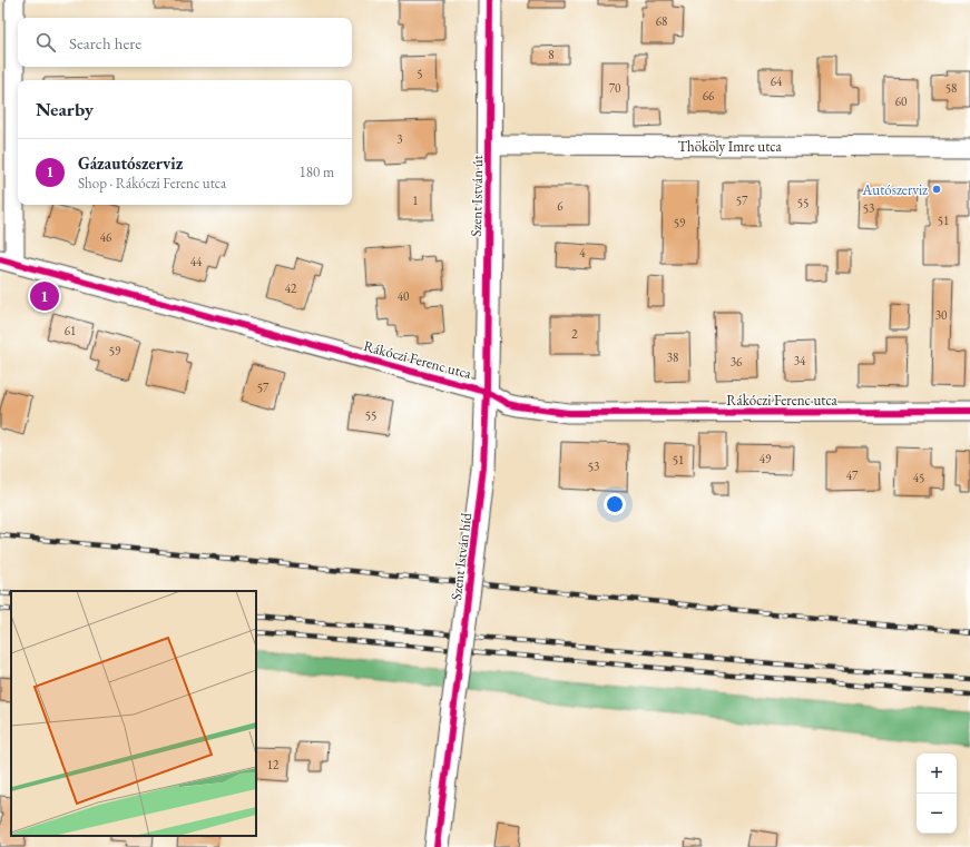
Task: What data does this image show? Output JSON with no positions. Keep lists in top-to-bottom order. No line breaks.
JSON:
{"streets":{"street":["Thököly Imre utca","Szent István út","Rákóczi Ferenc utca","Szent István híd"]},"crossings":[["Thököly Imre utca","Szent István út"],["Szent István út","Rákóczi Ferenc utca"],["Szent István út","Szent István híd"],["Rákóczi Ferenc utca","Szent István híd"]],"places":["Autószerviz"],"house_numbers":["68","8","5","64","70","58","66","60","3","1","57","55","6","53","51","59","46","4","44","42","40","30","61","2","59","38","34","36","57","55","49","51","53","47","45","12"],"page":{"search":"Search here","heading":"Nearby","list":[{"mark":"1","name":"Gázautószerviz","note":"Shop · Rákóczi Ferenc utca","value":"180 m"}],"pins":"1","map_buttons":["+","−"]}}
